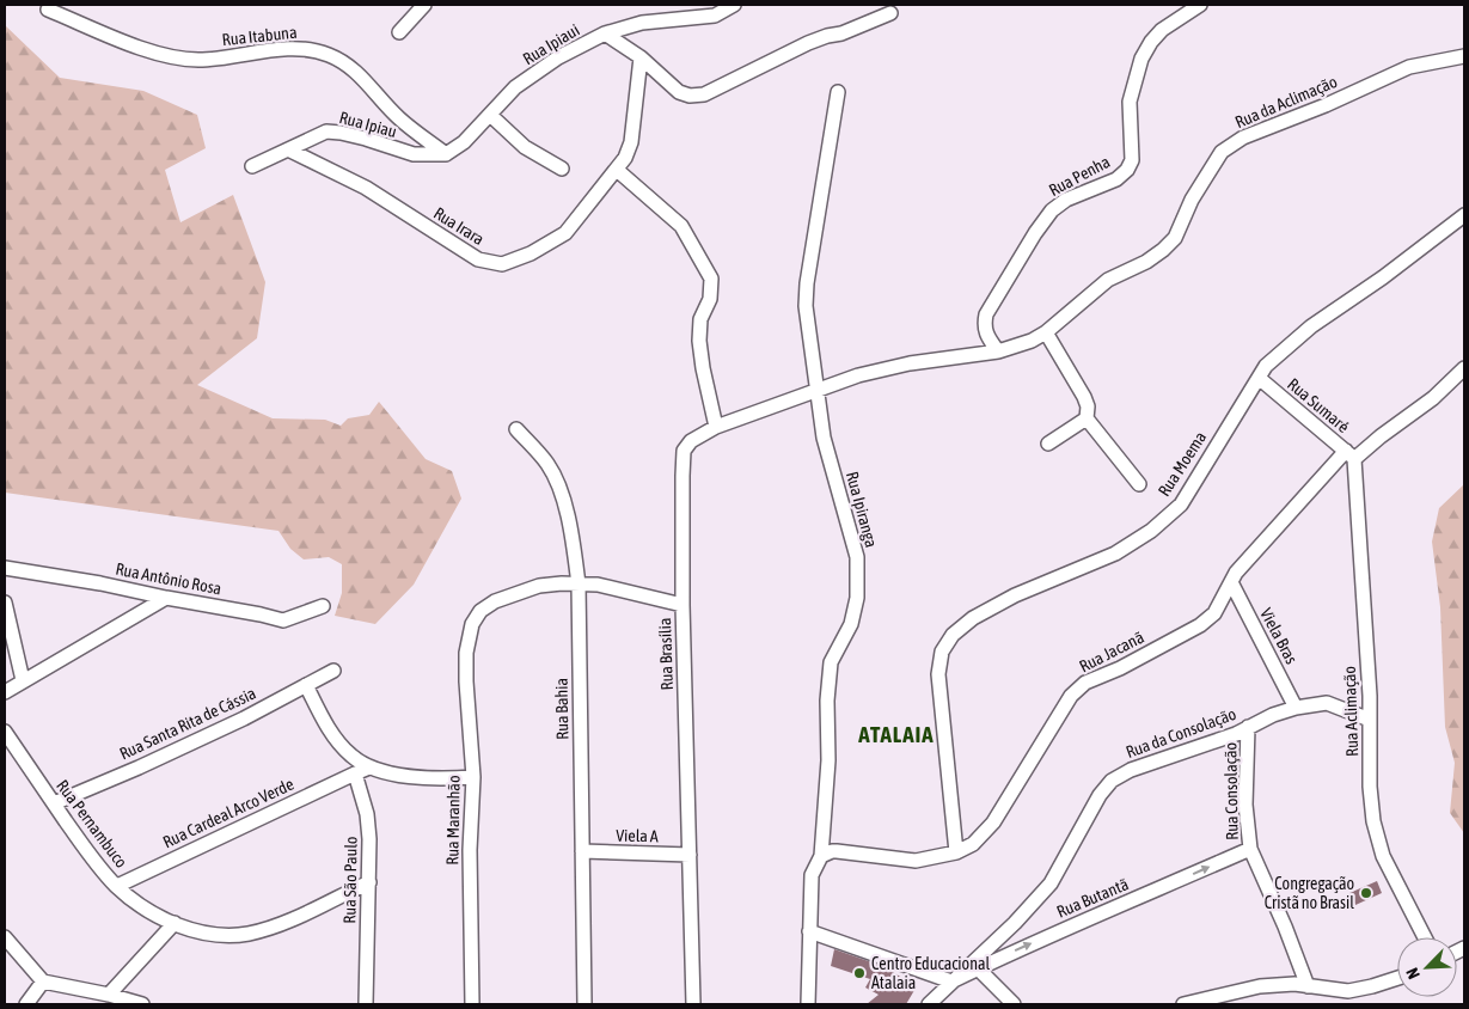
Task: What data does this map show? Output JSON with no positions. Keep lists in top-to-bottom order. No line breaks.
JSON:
{"streets":{"street":["Rua Itabuna","Rua Ipiaui","Rua da Aclimação","Rua Ipiau","Rua Penha","Rua Irara","Rua Sumaré","Rua Moema","Rua Ipiranga","Rua Antônio Rosa","Viela Bras","Rua Jacanã","Rua Brasília","Rua Bahia","Rua Aclimação","Rua Santa Rita de Cássia","Rua da Consolação","Rua Consolação","Rua Cardeal Arco Verde","Rua Maranhão","Rua Pernambuco","Viela A","Rua São Paulo","Rua Butantã"]},"crossings":[["Rua Itabuna","Rua Ipiaui"],["Rua Itabuna","Rua Ipiau"],["Rua Ipiaui","Rua Ipiau"],["Rua da Aclimação","Rua Penha"],["Rua da Aclimação","Rua Ipiranga"],["Rua da Aclimação","Rua Brasília"],["Rua Ipiau","Rua Irara"],["Rua Sumaré","Rua Moema"],["Rua Sumaré","Rua Jacanã"],["Rua Sumaré","Rua Aclimação"],["Rua Moema","Rua Jacanã"],["Rua Ipiranga","Rua Jacanã"],["Rua Ipiranga","Rua Brasília"],["Viela Bras","Rua Jacanã"],["Viela Bras","Rua da Consolação"],["Rua Jacanã","Rua Aclimação"],["Rua Brasília","Viela A"],["Rua Bahia","Rua Maranhão"],["Rua Bahia","Viela A"],["Rua Aclimação","Rua da Consolação"],["Rua Santa Rita de Cássia","Rua Pernambuco"],["Rua da Consolação","Rua Consolação"],["Rua da Consolação","Rua Butantã"],["Rua Consolação","Rua Butantã"],["Rua Cardeal Arco Verde","Rua Pernambuco"],["Rua Cardeal Arco Verde","Rua São Paulo"],["Rua Pernambuco","Rua São Paulo"]],"one_way":["Rua Butantã"],"districts":["ATALAIA"],"places":["Congregação Cristã no Brasil","Centro Educacional Atalaia"],"north":"bottom left"}
